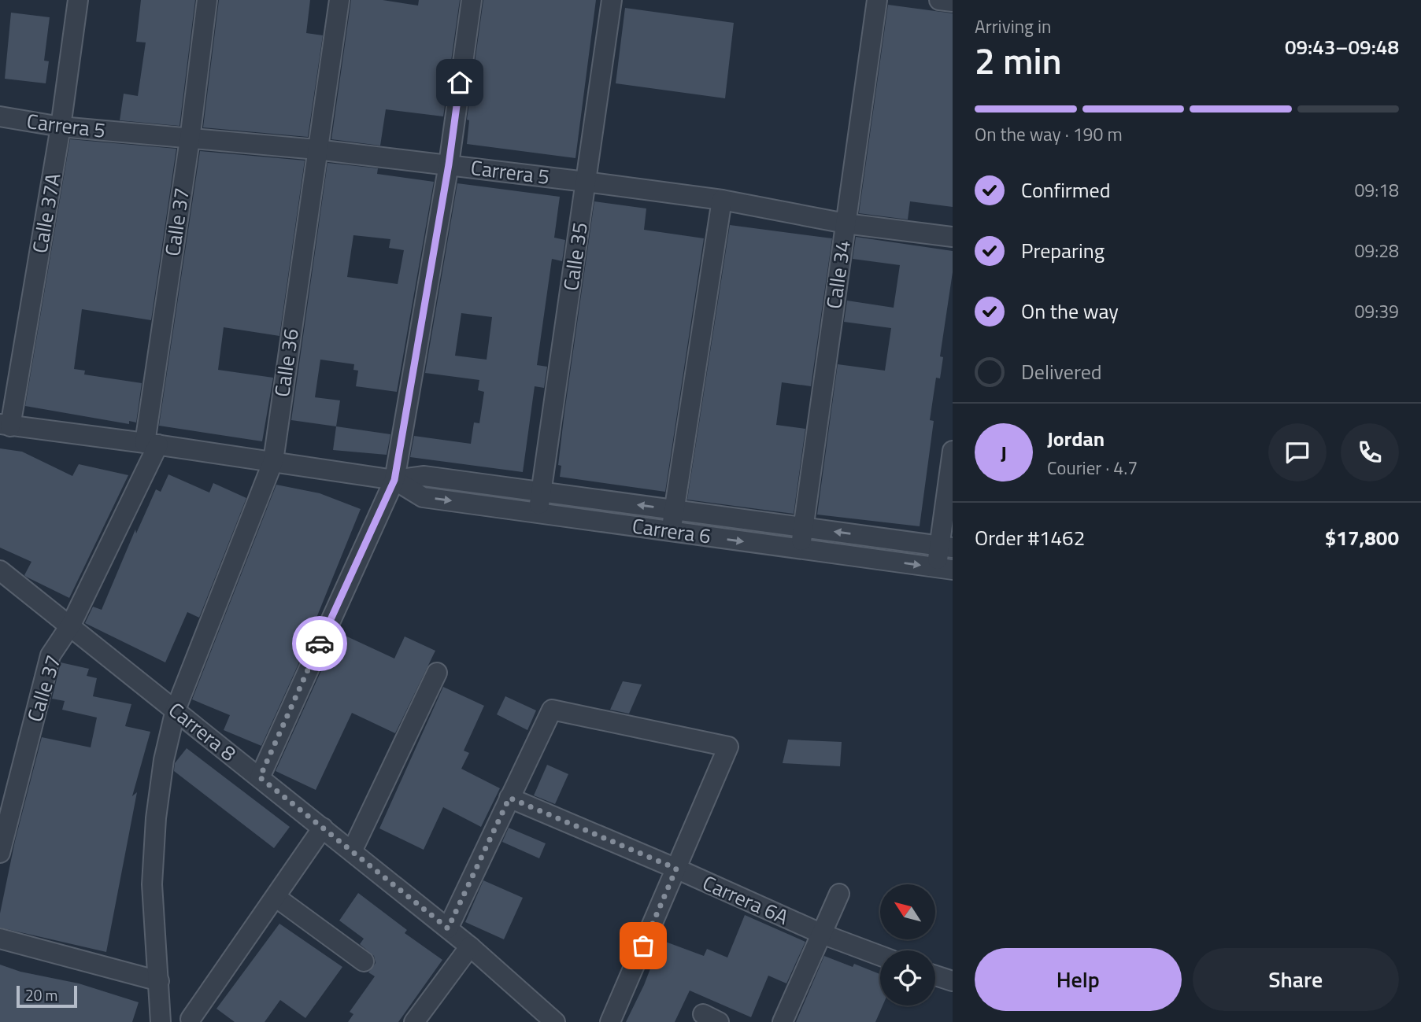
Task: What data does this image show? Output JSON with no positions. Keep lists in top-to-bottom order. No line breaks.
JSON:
{"streets":{"street":["Carrera 5","Calle 37A","Calle 37","Calle 35","Calle 34","Calle 36","Carrera 6","Carrera 8","Carrera 6A"]},"crossings":[["Carrera 5","Calle 37A"],["Carrera 5","Calle 37"],["Carrera 5","Calle 35"],["Carrera 5","Calle 34"],["Carrera 5","Calle 36"],["Calle 37A","Carrera 6"],["Calle 37","Carrera 6"],["Calle 37","Carrera 8"],["Calle 35","Carrera 6"],["Calle 34","Carrera 6"],["Calle 36","Carrera 6"],["Calle 36","Carrera 8"]],"scale_bar":"20 m","north":"top left","page":{"heading":["2 min","Arriving in","09:43–09:48"],"panel":["Jordan","Courier · 4.7","Order #1462","$17,800"],"bar":"On the way · 190 m","list":[["Confirmed","09:18"],["Preparing","09:28"],["On the way","09:39"],"Delivered"],"round":"J","buttons":["Help","Share"],"scale":"20 m"}}
